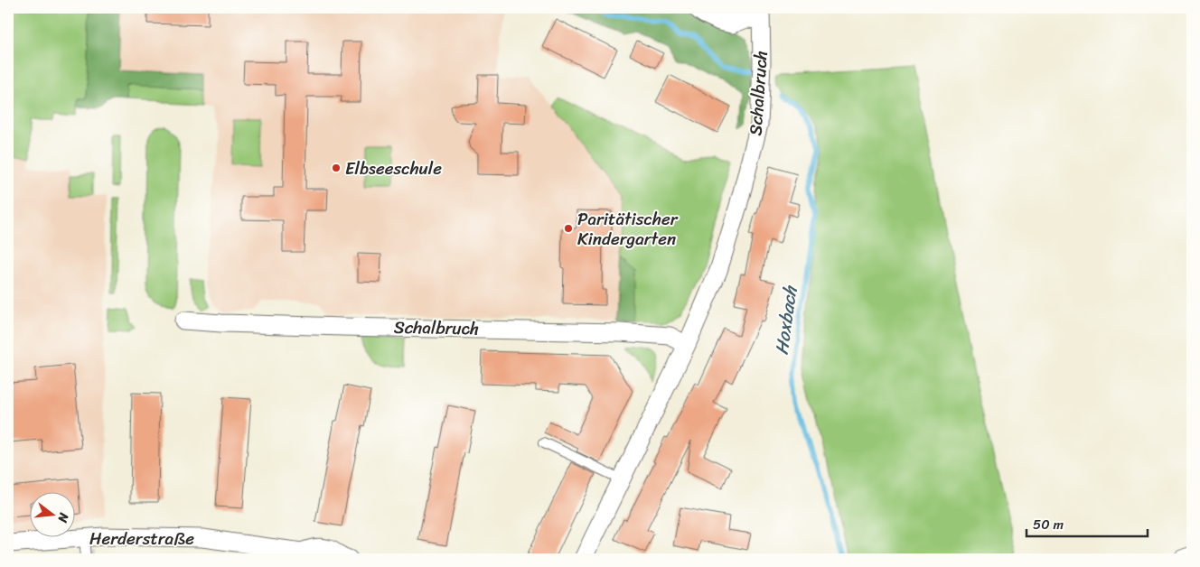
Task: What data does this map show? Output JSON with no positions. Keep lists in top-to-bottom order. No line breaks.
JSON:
{"streets":{"street":["Schalbruch","Herderstraße"]},"water":["Hoxbach"],"places":["Elbseeschule","Paritätischer Kindergarten"],"scale_bar":"50 m","north":"right"}
